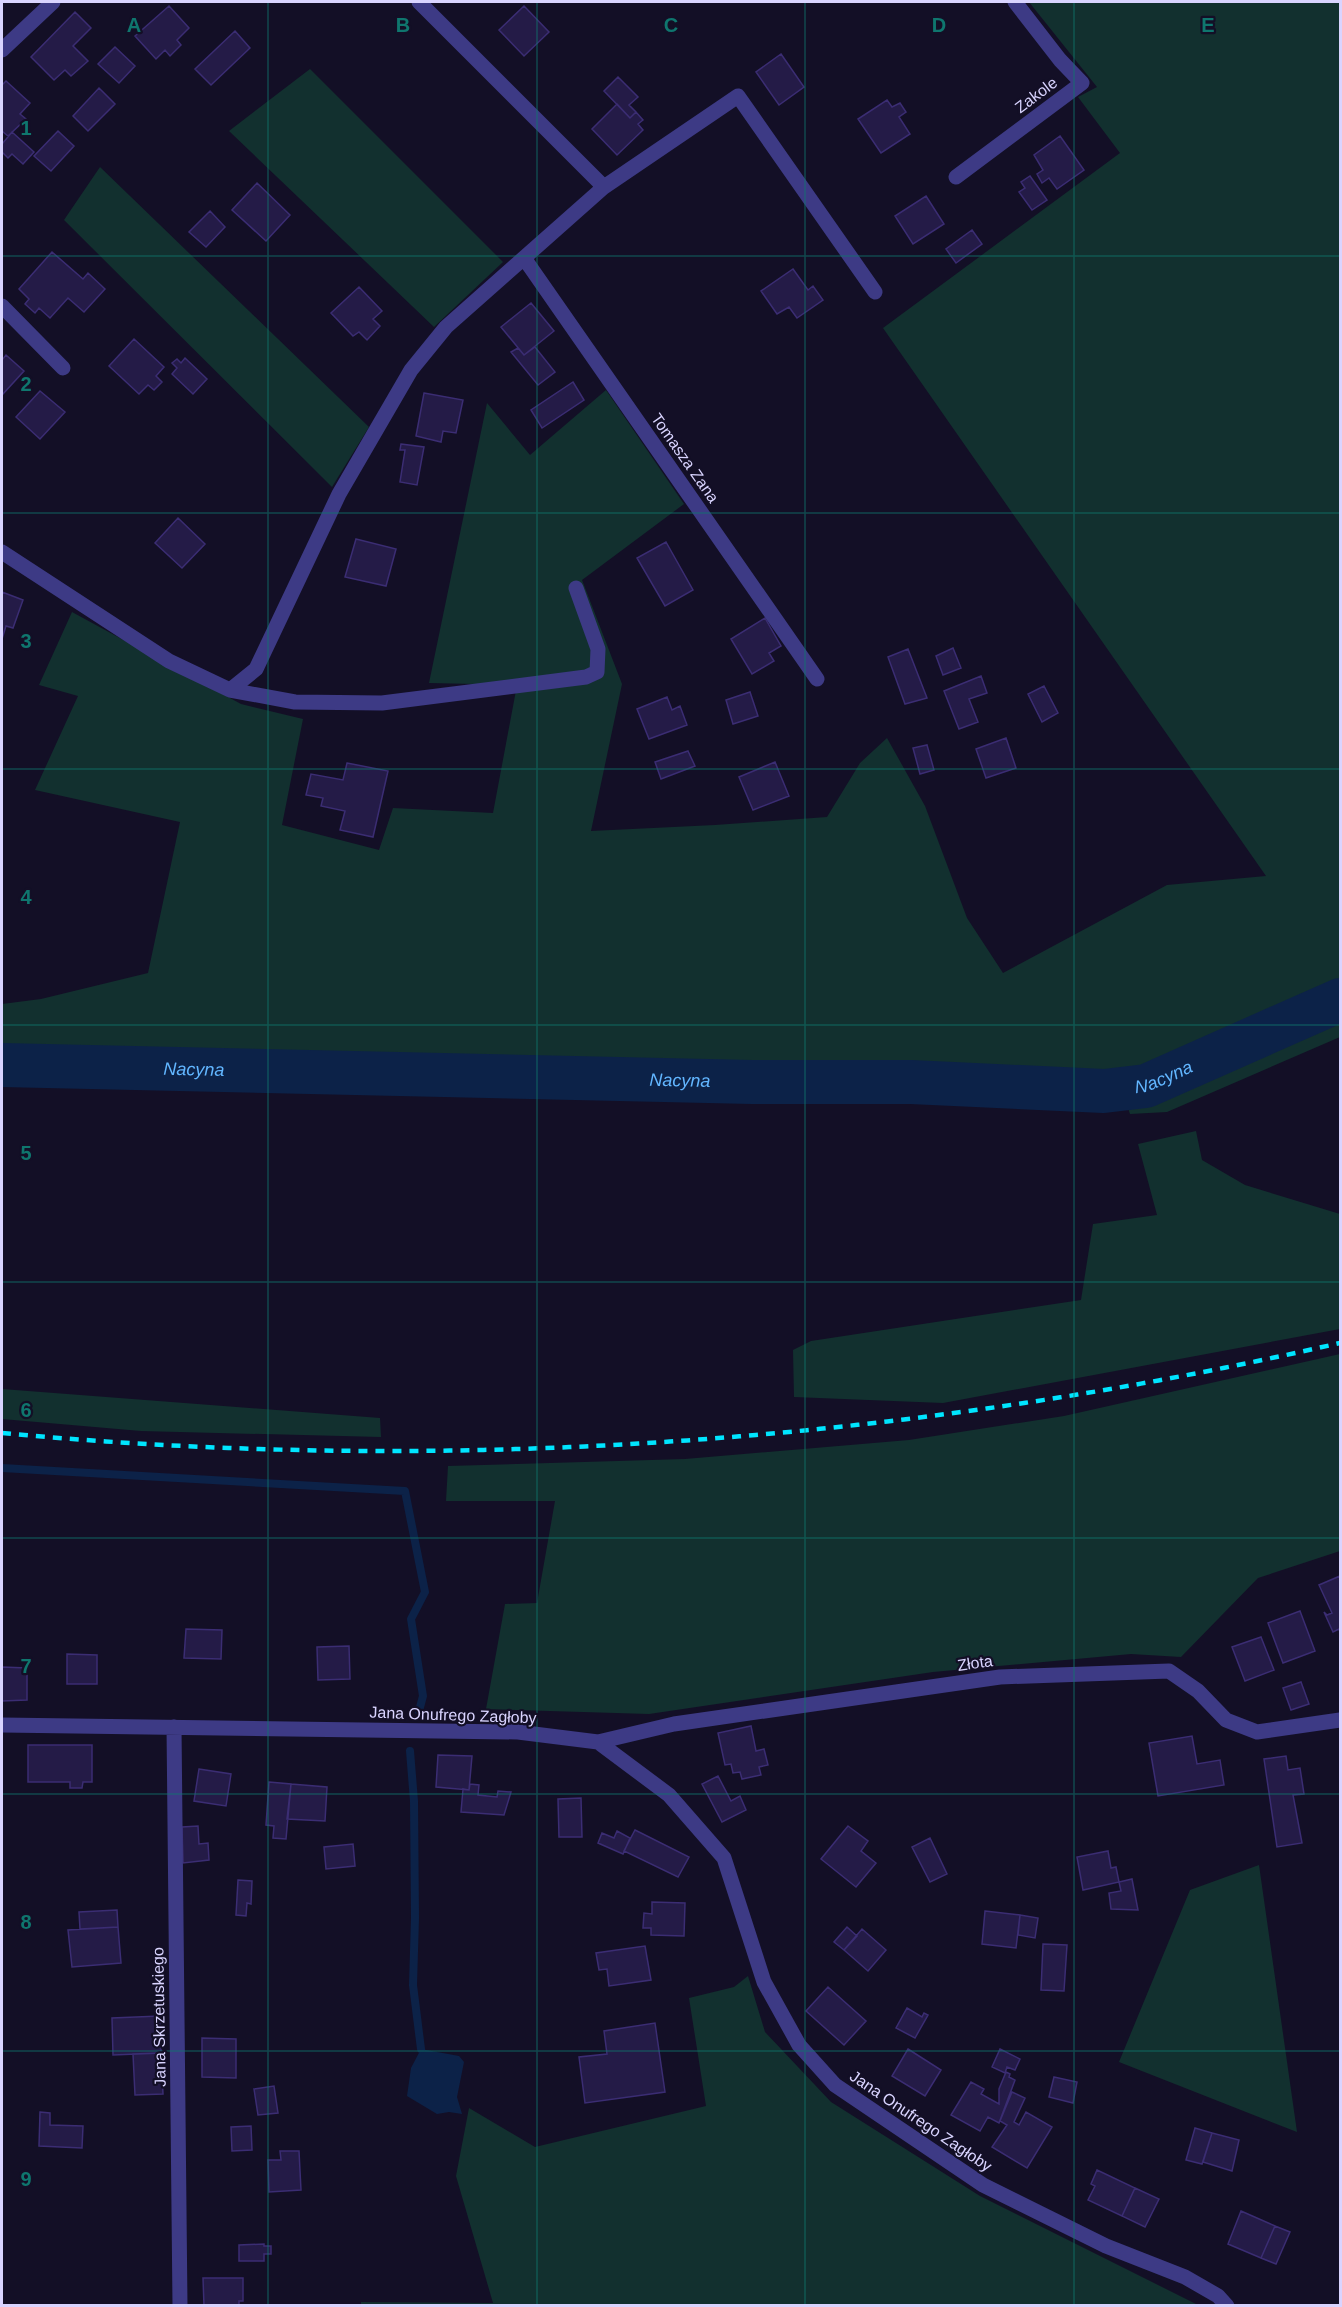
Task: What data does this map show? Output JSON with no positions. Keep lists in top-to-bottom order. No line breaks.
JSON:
{"streets":{"street":["Zakole","Tomasza Zana","Złota","Jana Onufrego Zagłoby","Jana Skrzetuskiego"]},"crossings":[["Złota","Jana Onufrego Zagłoby"],["Jana Onufrego Zagłoby","Jana Skrzetuskiego"]],"water":["Nacyna"],"grid":{"columns":["A","B","C","D","E"],"rows":["1","2","3","4","5","6","7","8","9"]}}
